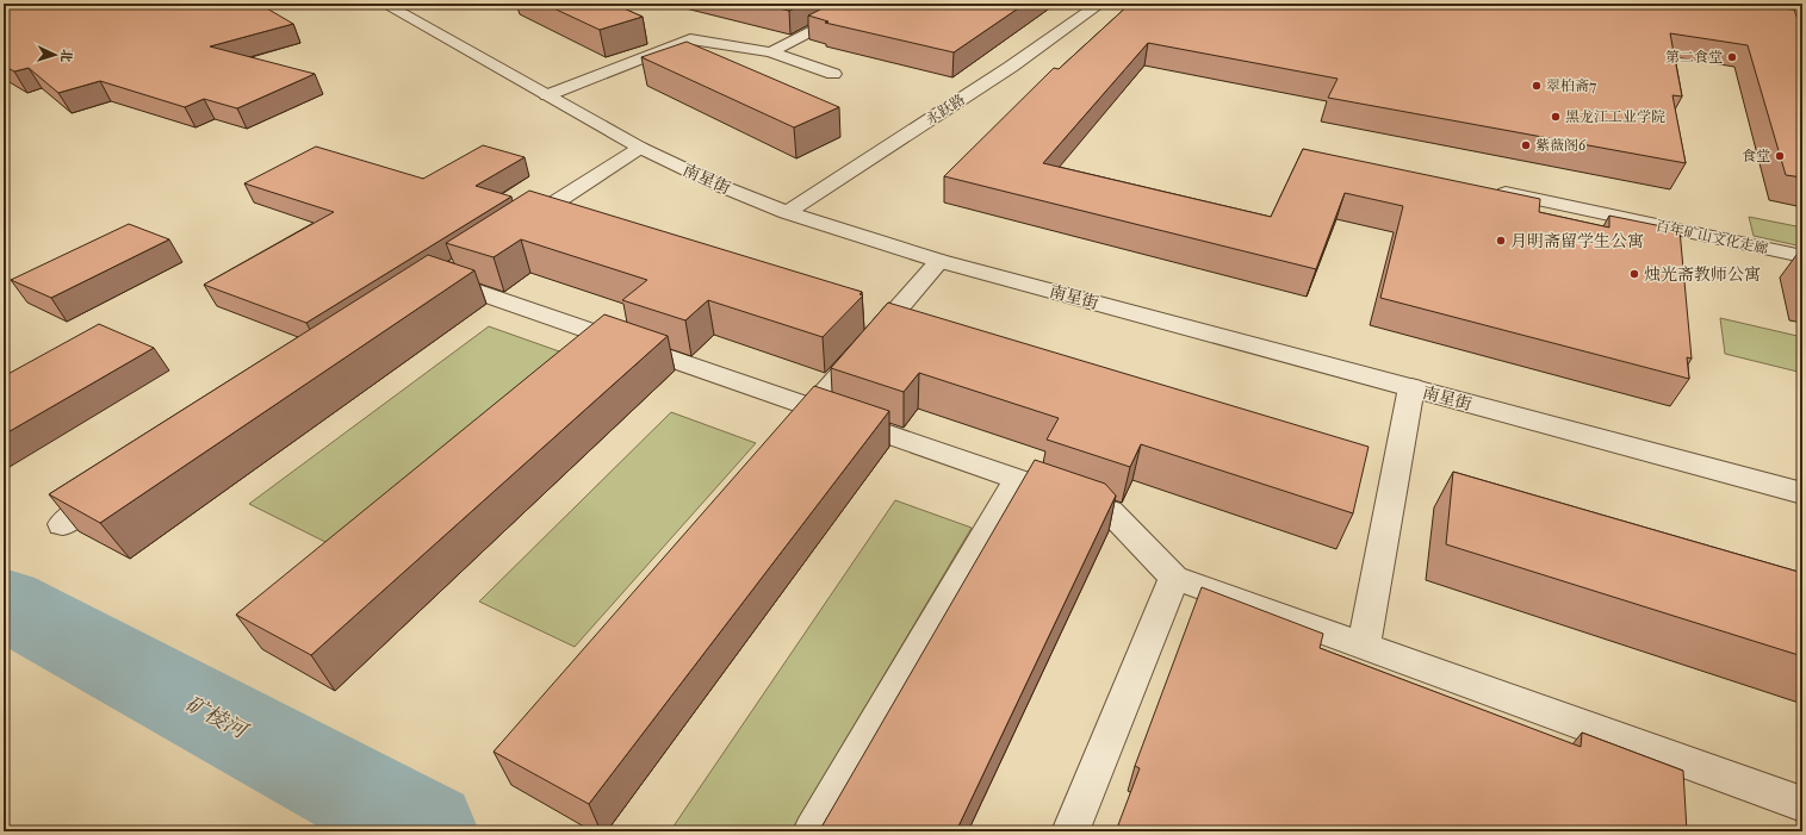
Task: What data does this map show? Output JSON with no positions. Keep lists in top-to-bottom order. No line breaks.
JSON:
{"streets":{"street":["永跃路","南星街","百年矿山文化走廊"]},"crossings":[["永跃路","南星街"]],"water":["矿棱河"],"places":["第二食堂","翠柏斋7","黑龙江工业学院","紫薇阁6","食堂","月明斋留学生公寓","烛光斋教师公寓"],"north":"right"}
